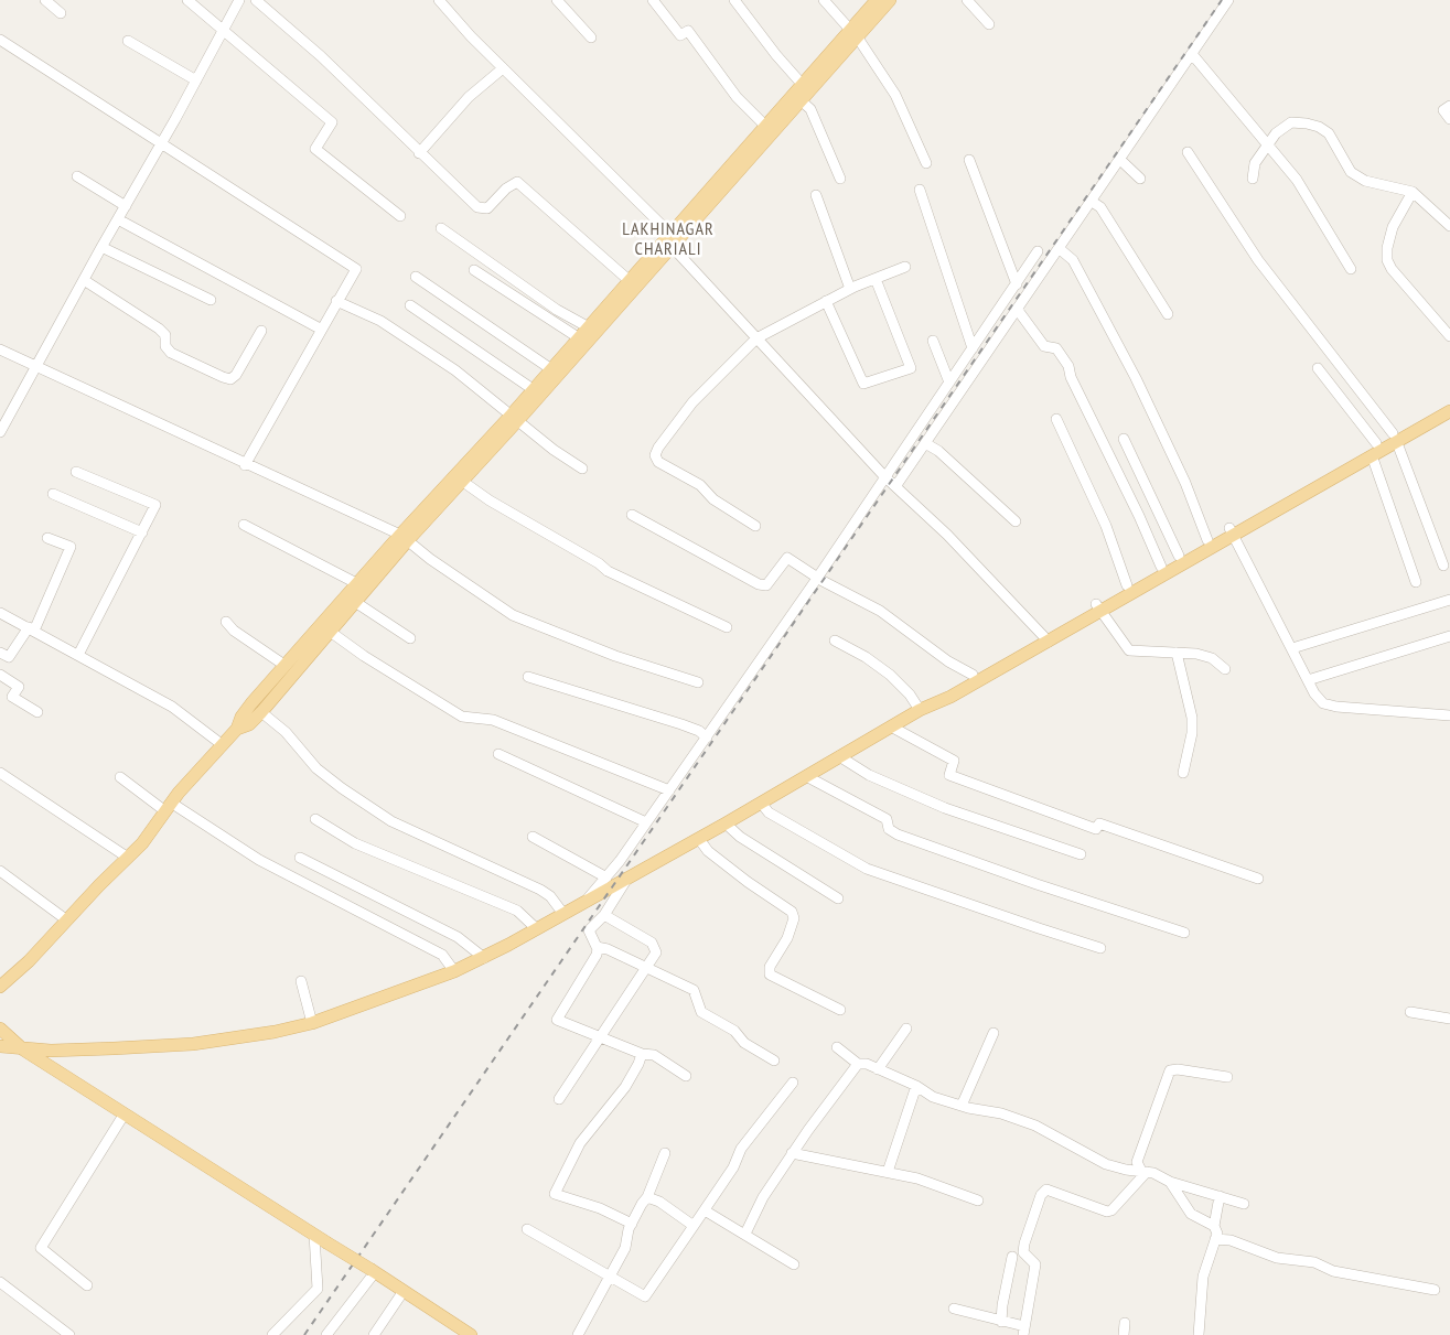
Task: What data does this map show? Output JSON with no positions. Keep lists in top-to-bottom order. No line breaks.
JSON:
{"districts":["LAKHINAGAR CHARIALI"]}
